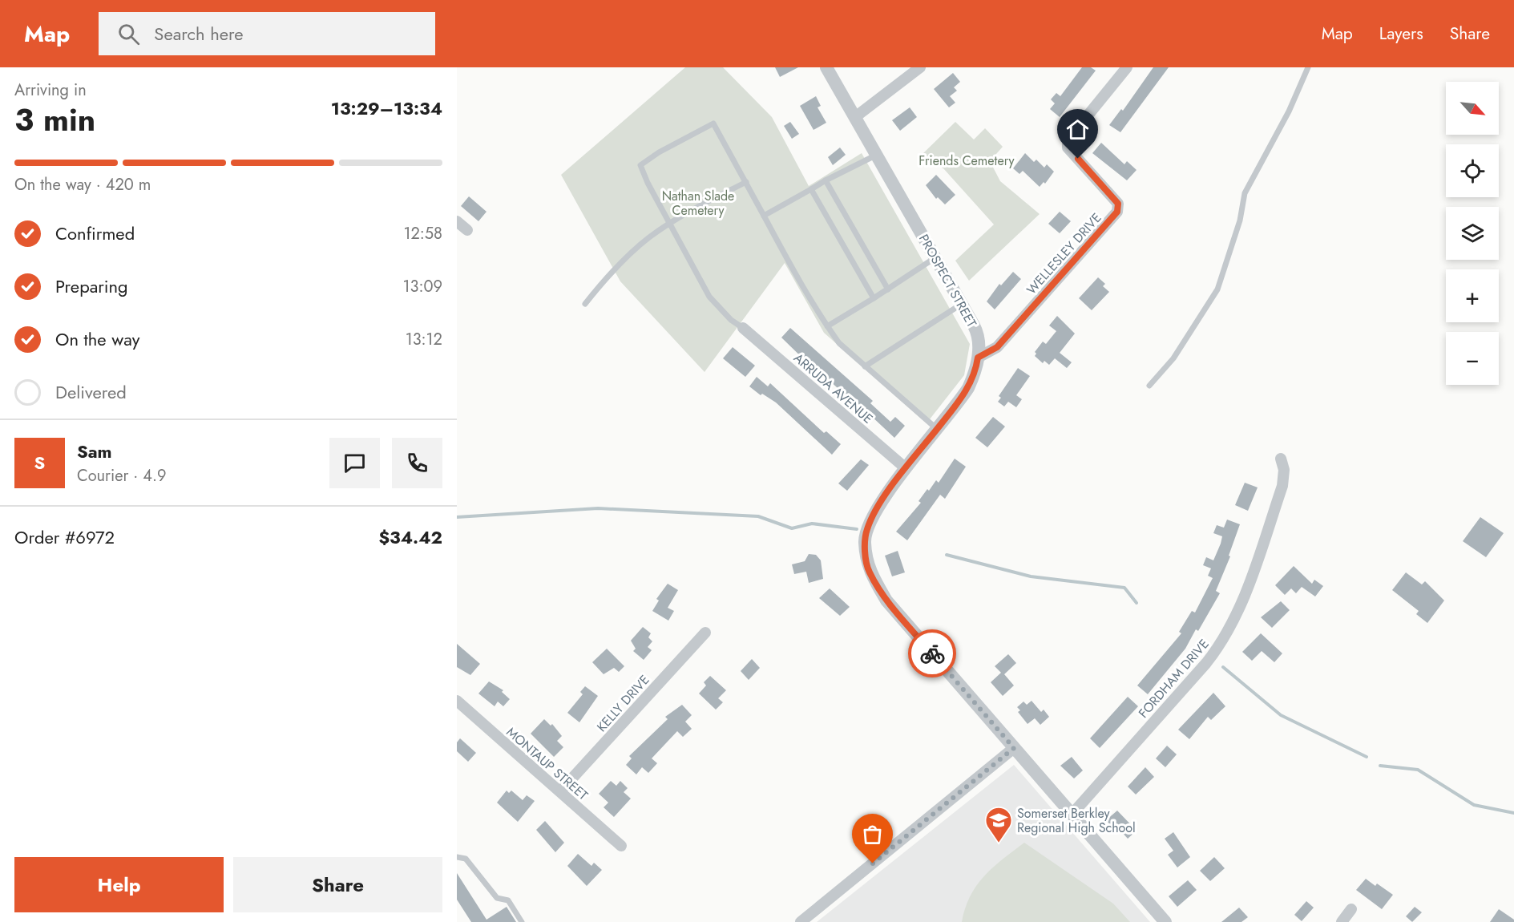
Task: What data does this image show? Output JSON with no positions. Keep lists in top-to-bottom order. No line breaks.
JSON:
{"streets":{"street":["WELLESLEY DRIVE","PROSPECT STREET","ARRUDA AVENUE","FORDHAM DRIVE","KELLY DRIVE","MONTAUP STREET"]},"crossings":[["WELLESLEY DRIVE","PROSPECT STREET"],["PROSPECT STREET","ARRUDA AVENUE"],["PROSPECT STREET","FORDHAM DRIVE"],["KELLY DRIVE","MONTAUP STREET"]],"parks":["Friends Cemetery","Nathan Slade Cemetery"],"places":{"school or university":["Somerset Berkley Regional High School"]},"north":"bottom right","page":{"header":"Map","search":"Search here","nav":["Map","Layers","Share"],"heading":["3 min","Arriving in","13:29–13:34"],"panel":["Sam","Courier · 4.9","Order #6972","$34.42"],"map_buttons":["+","−"],"bar":"On the way · 420 m","list":[["Confirmed","12:58"],["Preparing","13:09"],["On the way","13:12"],"Delivered"],"round":"S","buttons":["Help","Share"]}}
